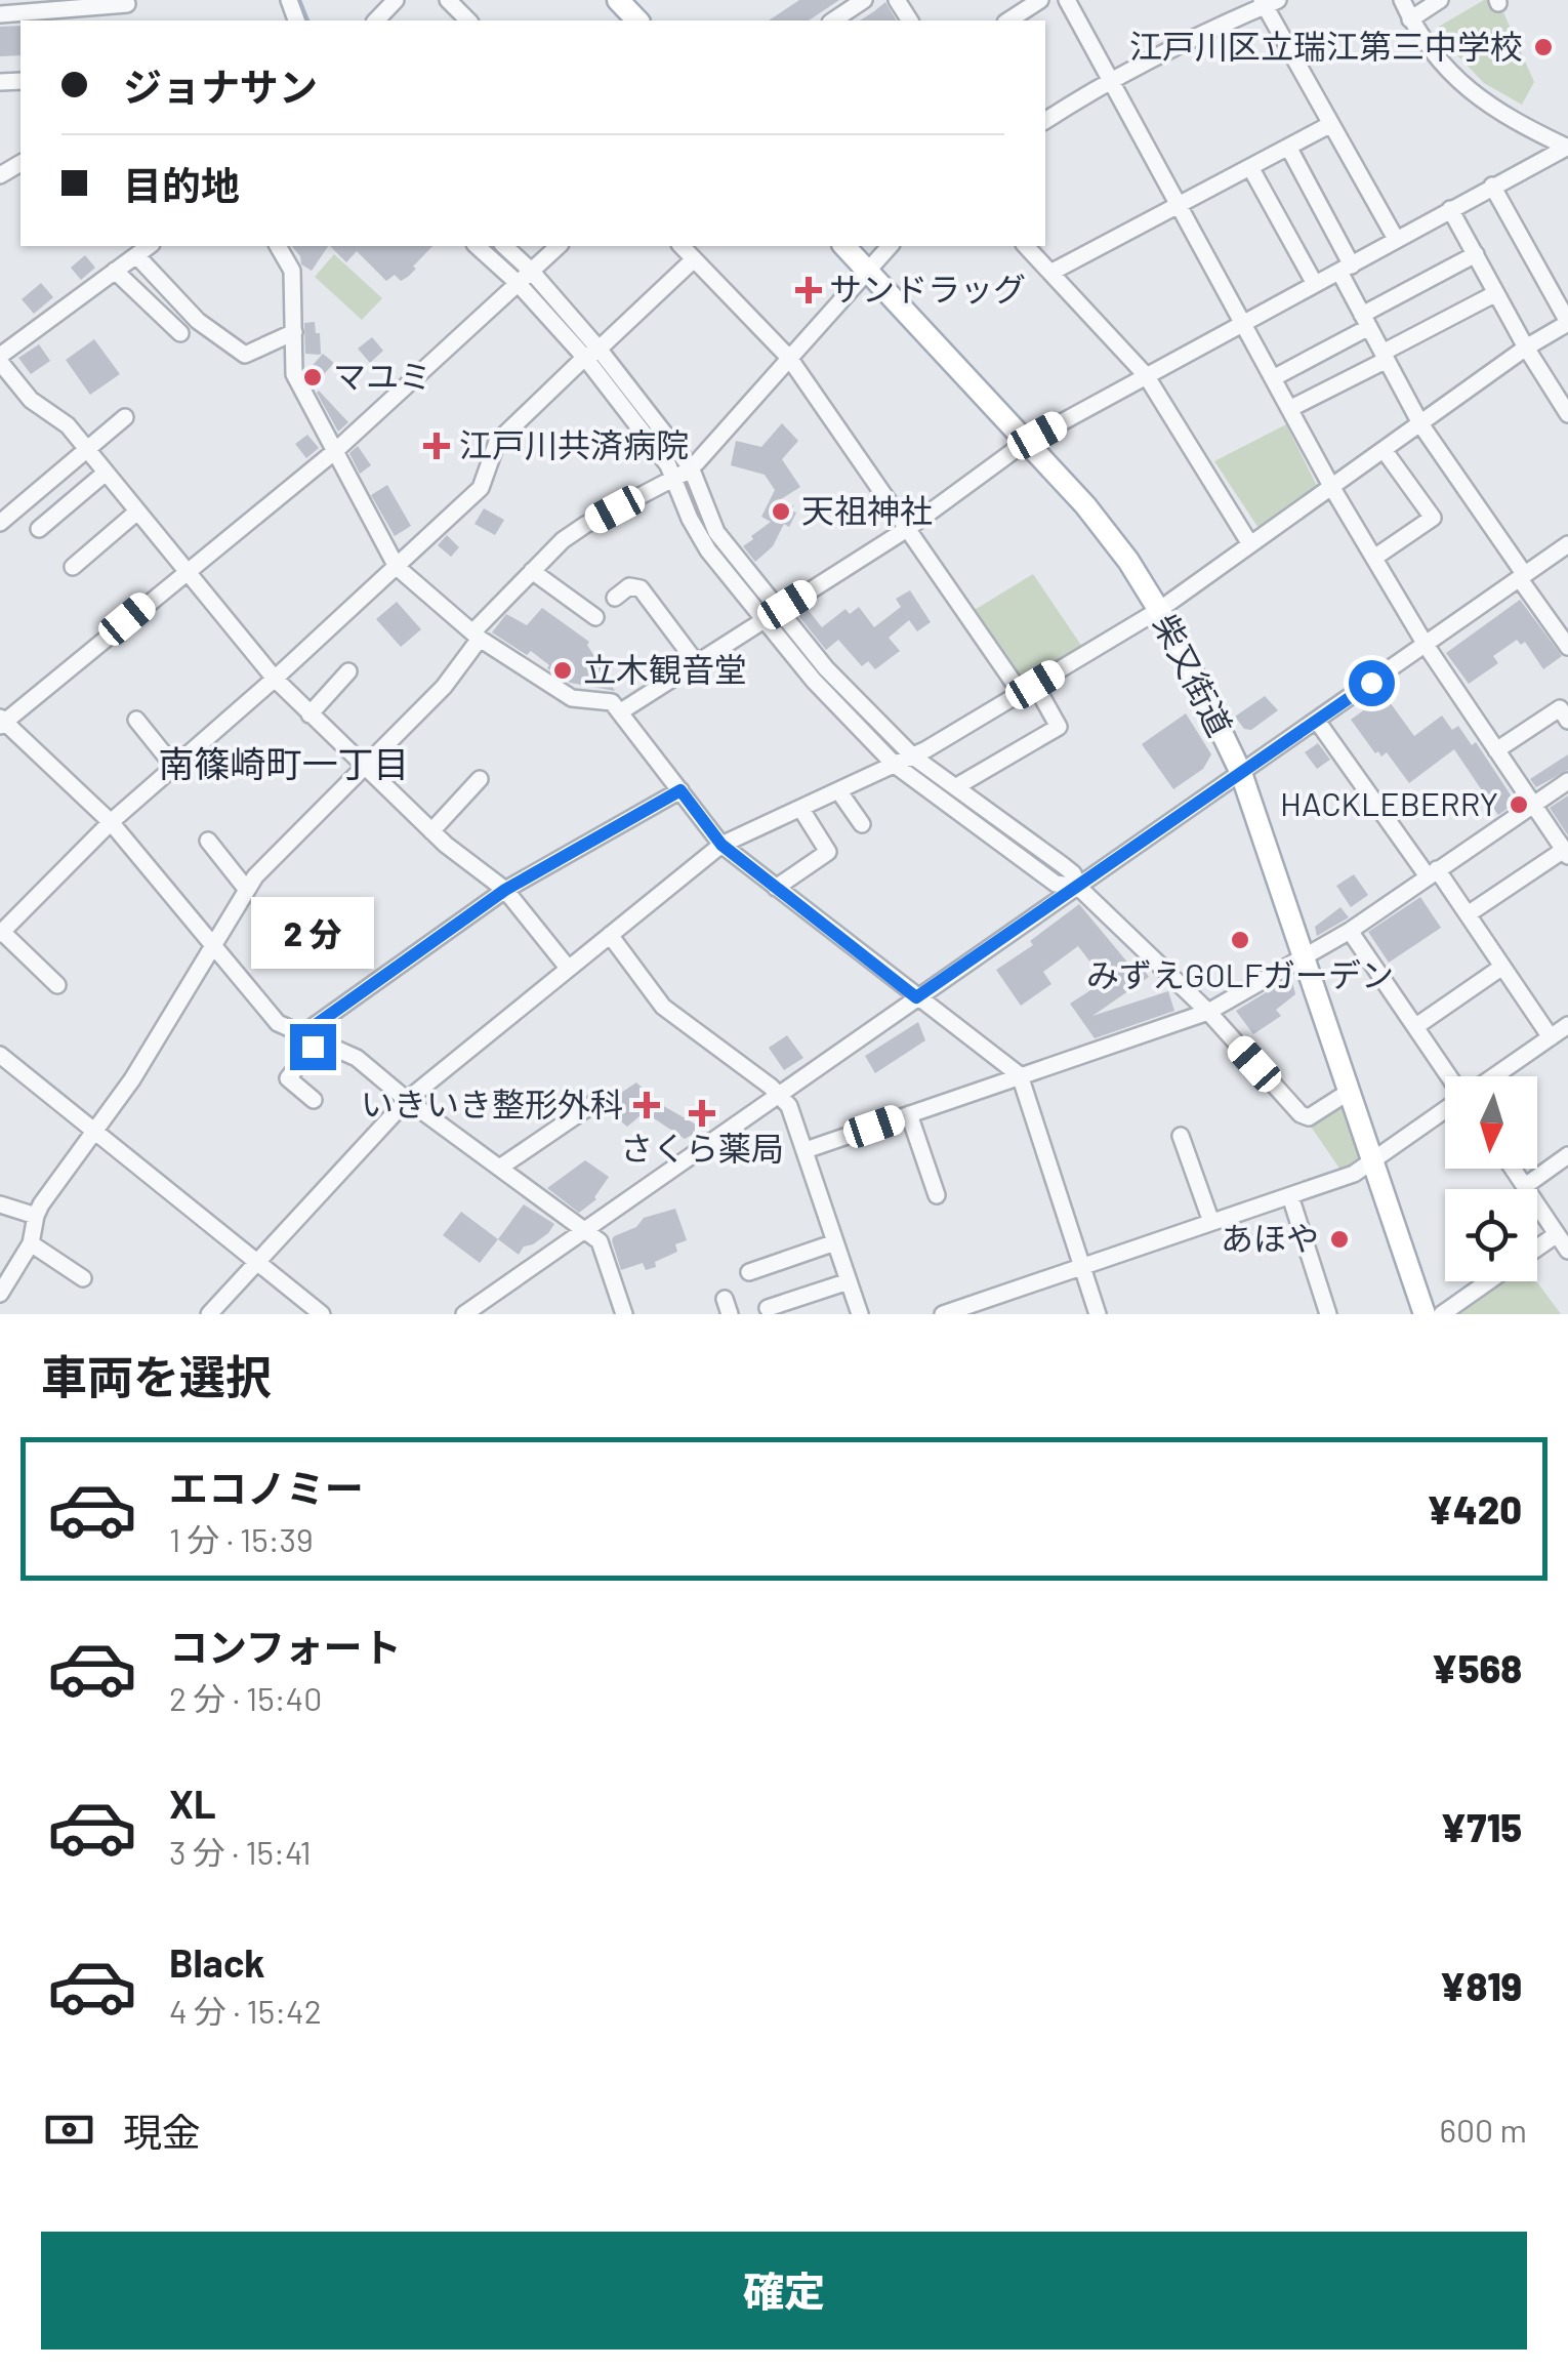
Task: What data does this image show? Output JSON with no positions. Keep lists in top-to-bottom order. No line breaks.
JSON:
{"streets":{"main road":["柴又街道"]},"districts":["南篠崎町一丁目"],"places":{"other":["江戸川区立瑞江第三中学校","マユミ","天祖神社","立木観音堂","HACKLEBERRY","みずえGOLFガーデン","あほや"],"health":["サンドラッグ","江戸川共済病院","いきいき整形外科","さくら薬局"]},"north":"bottom","page":{"banner":["ジョナサン","目的地"],"bubble":"2 分","heading":"車両を選択","list":[{"name":"エコノミー","note":"1 分 · 15:39","value":"¥420"},{"name":"コンフォート","note":"2 分 · 15:40","value":"¥568"},{"name":"XL","note":"3 分 · 15:41","value":"¥715"},{"name":"Black","note":"4 分 · 15:42","value":"¥819"}],"pay":["現金","600 m"],"buttons":"確定"}}
